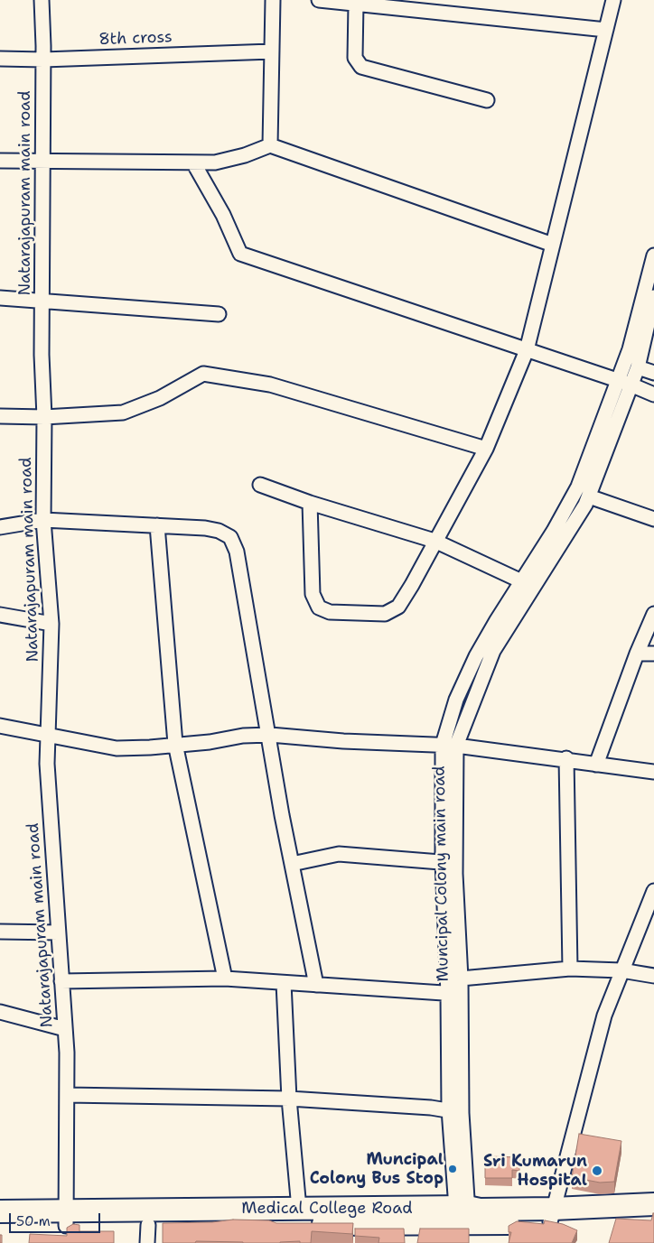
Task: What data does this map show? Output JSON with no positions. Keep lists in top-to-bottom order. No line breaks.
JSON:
{"streets":{"main road":["Medical College Road"],"street":["8th cross","Natarajapuram main road","Muncipal Colony main road"]},"crossings":[["8th cross","Natarajapuram main road"],["Natarajapuram main road","Medical College Road"],["Muncipal Colony main road","Medical College Road"]],"places":["Muncipal Colony Bus Stop","Sri Kumarun Hospital"],"scale_bar":"50 m"}
